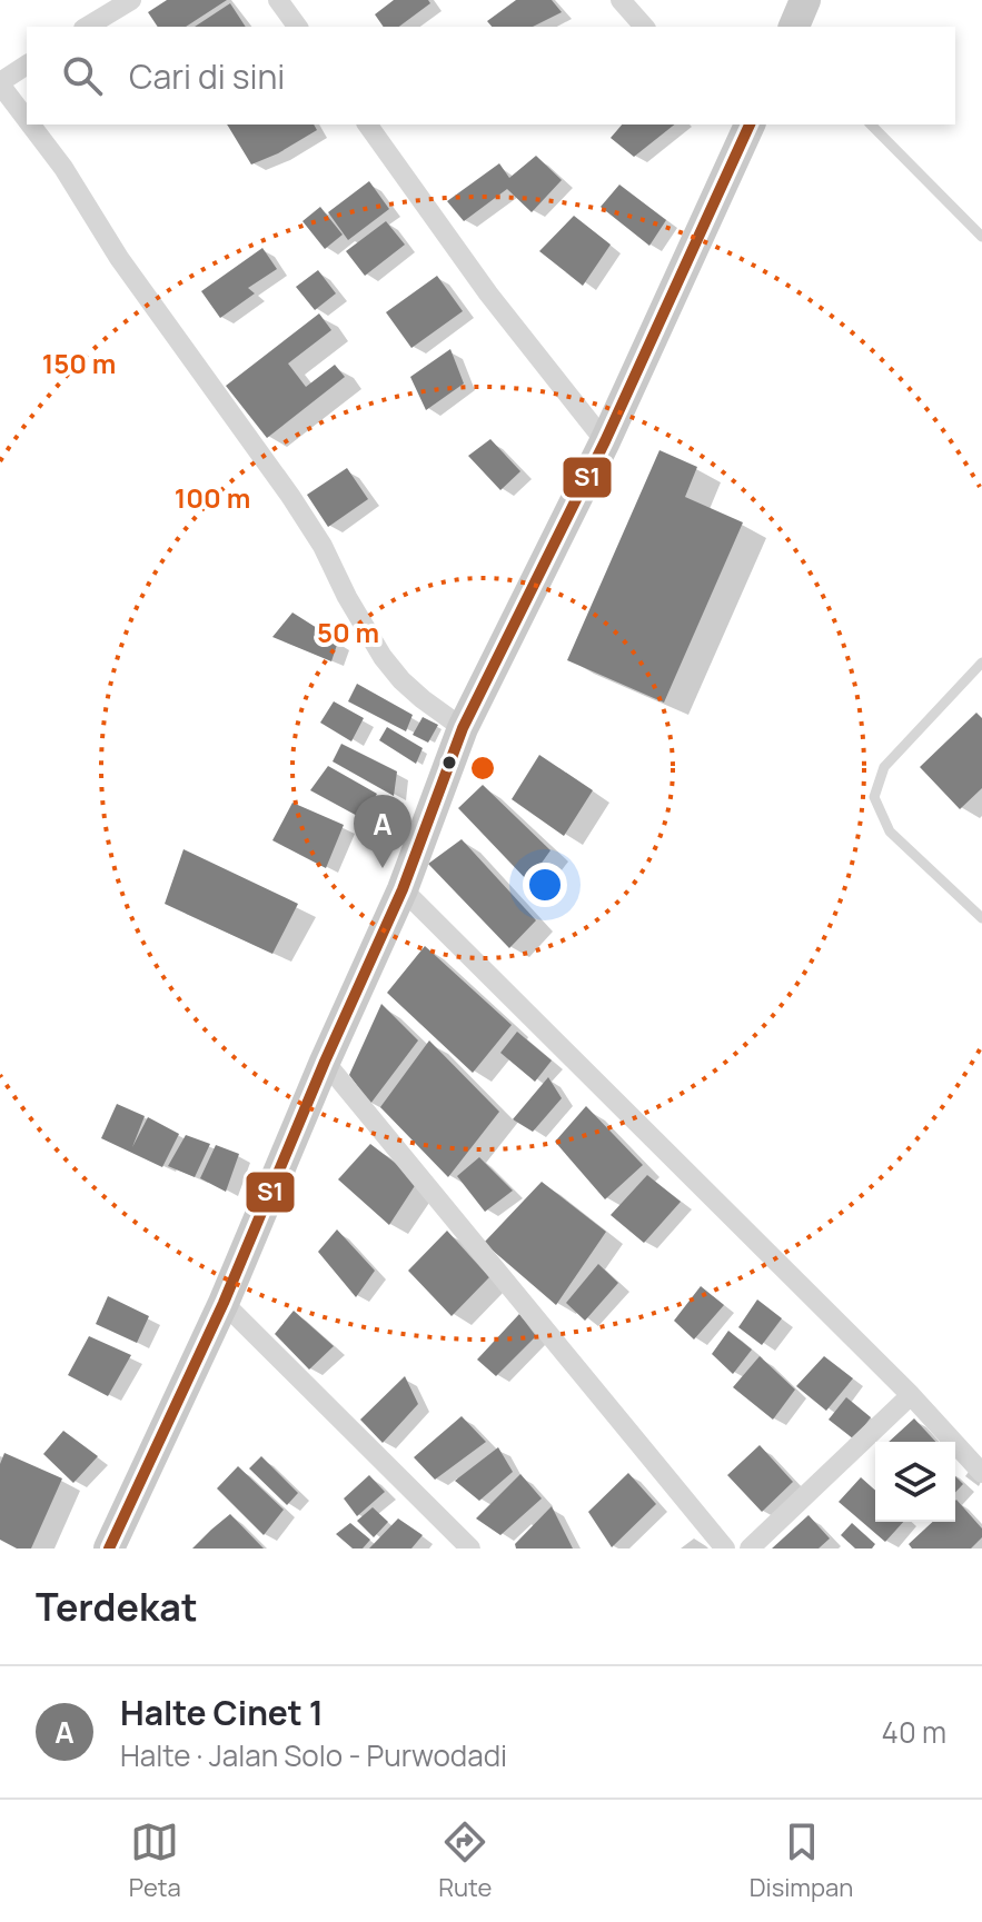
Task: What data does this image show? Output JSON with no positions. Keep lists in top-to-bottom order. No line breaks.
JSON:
{"lines":["transit line S1"],"page":{"search":"Cari di sini","pins":"A","heading":"Terdekat","list":[{"mark":"A","name":"Halte Cinet 1","note":"Halte · Jalan Solo - Purwodadi","value":"40 m"}],"nav":["Peta","Rute","Disimpan"]},"rings":["150 m","100 m","50 m"]}
